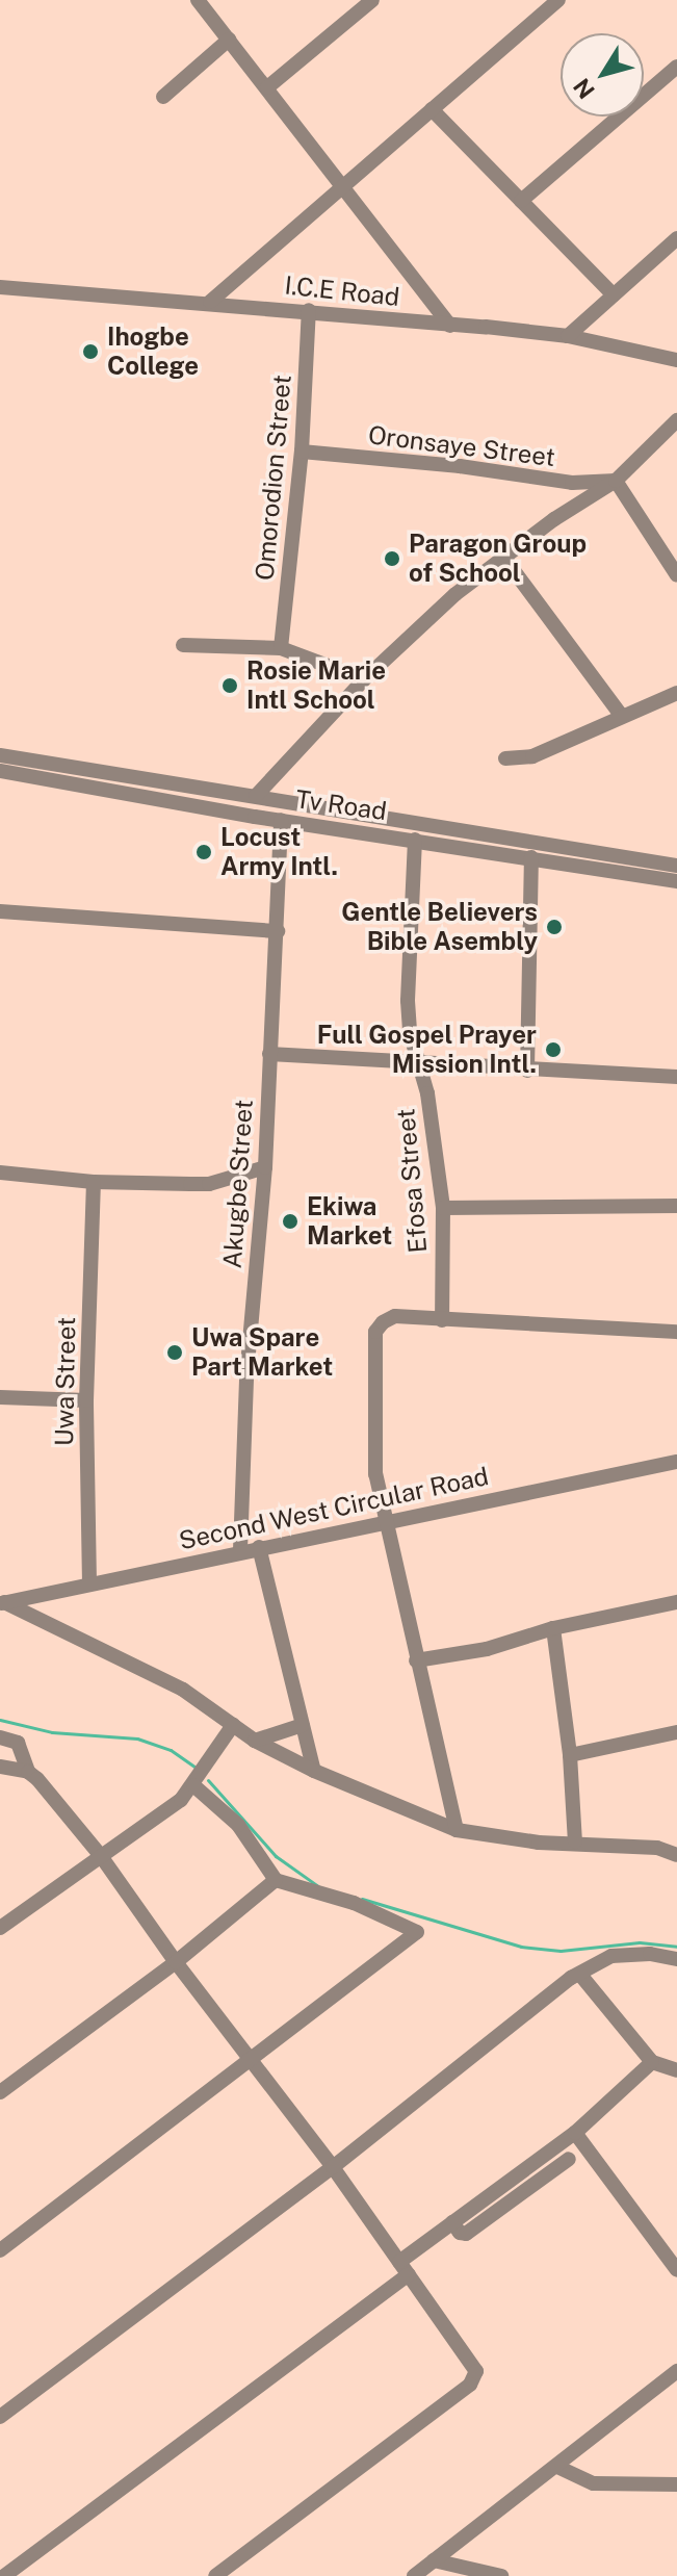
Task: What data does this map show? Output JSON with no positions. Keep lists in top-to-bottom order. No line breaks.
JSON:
{"streets":{"street":["I.C.E Road","Oronsaye Street","Omorodion Street","Tv Road","Efosa Street","Akugbe Street","Uwa Street","Second West Circular Road"]},"crossings":[["I.C.E Road","Omorodion Street"],["Oronsaye Street","Omorodion Street"],["Tv Road","Efosa Street"],["Tv Road","Akugbe Street"],["Akugbe Street","Second West Circular Road"],["Uwa Street","Second West Circular Road"]],"places":["Ihogbe College","Paragon Group of School","Rosie Marie Intl School","Locust Army Intl.","Gentle Believers Bible Asembly","Full Gospel Prayer Mission Intl.","Ekiwa Market","Uwa Spare Part Market"],"north":"bottom left"}
